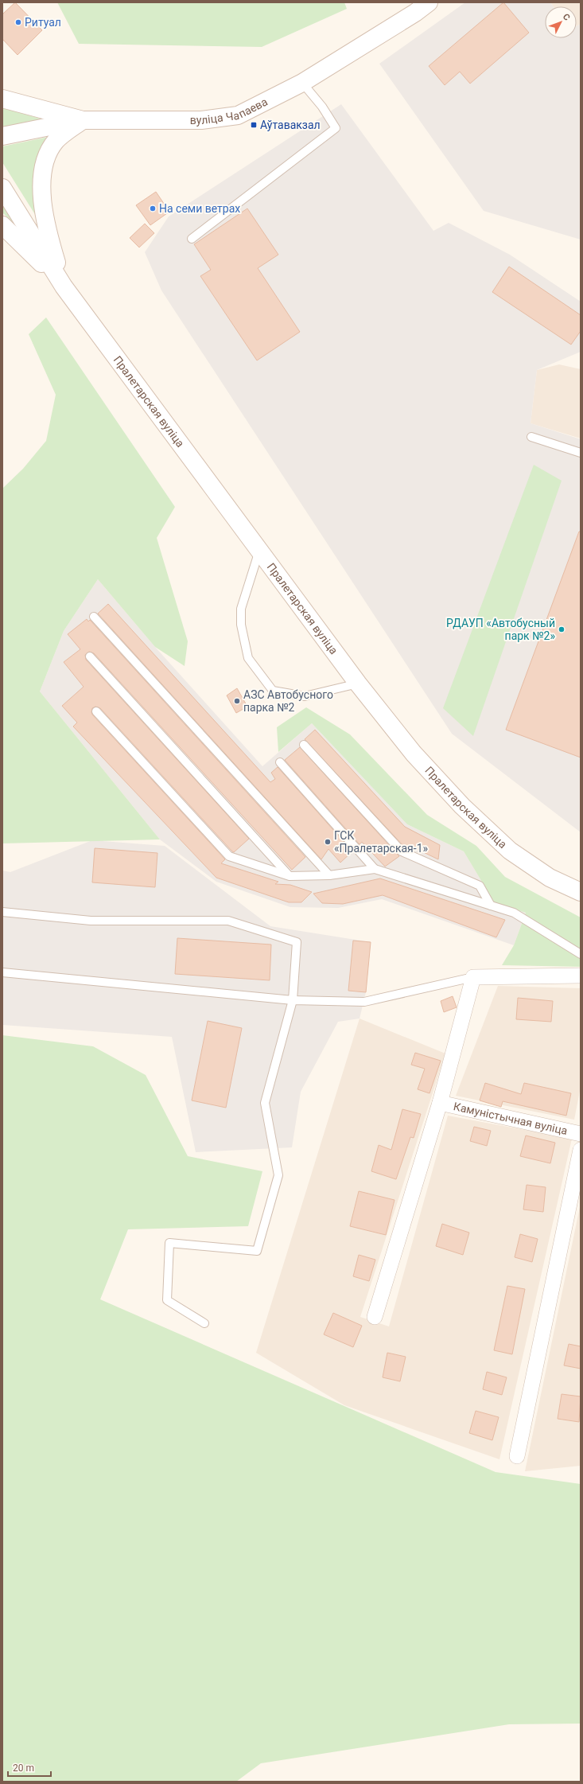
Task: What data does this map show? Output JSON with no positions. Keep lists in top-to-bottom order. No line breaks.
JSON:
{"streets":{"main road":["вуліца Чапаева","Пралетарская вуліца"],"street":["Камуністычная вуліца"]},"places":{"other":["Ритуал","На семи ветрах","РДАУП «Автобусный парк №2»","АЗС Автобусного парка №2","ГСК «Пралетарская-1»"],"transit":["Аўтавакзал"]},"scale_bar":"20 m","north":"top right"}
